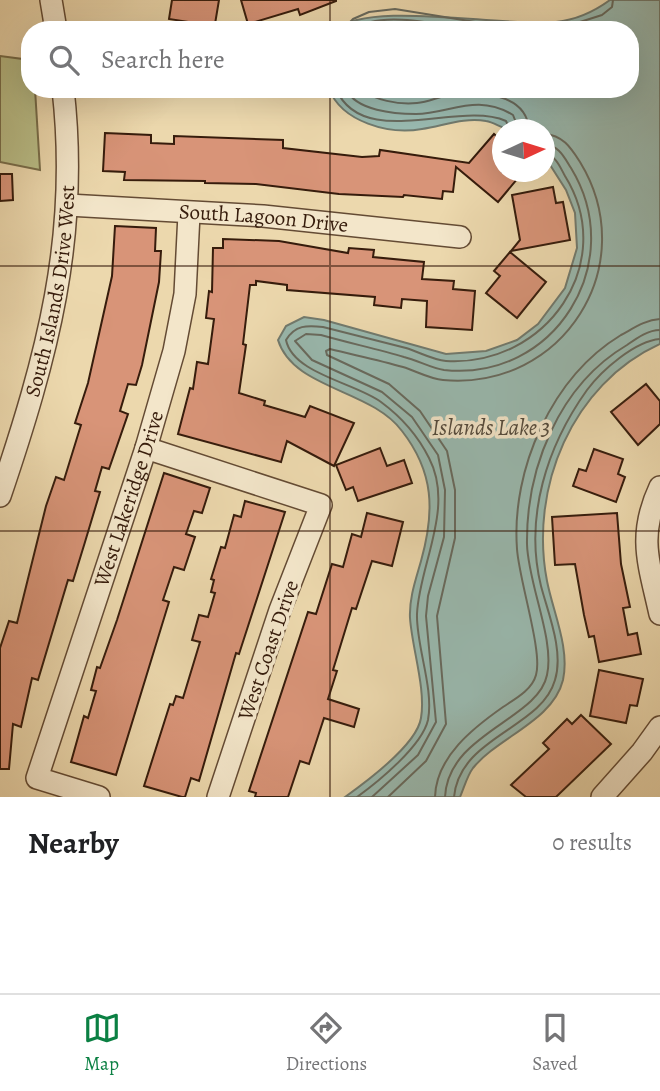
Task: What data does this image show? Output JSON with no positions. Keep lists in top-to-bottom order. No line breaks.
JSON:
{"streets":{"street":["South Lagoon Drive","South Islands Drive West","West Lakeridge Drive","West Coast Drive"]},"crossings":[["South Lagoon Drive","South Islands Drive West"],["South Lagoon Drive","West Lakeridge Drive"],["West Lakeridge Drive","West Coast Drive"]],"water":["Islands Lake 3"],"north":"right","page":{"search":"Search here","heading":["Nearby","0 results"],"nav":["Map","Directions","Saved"]}}
